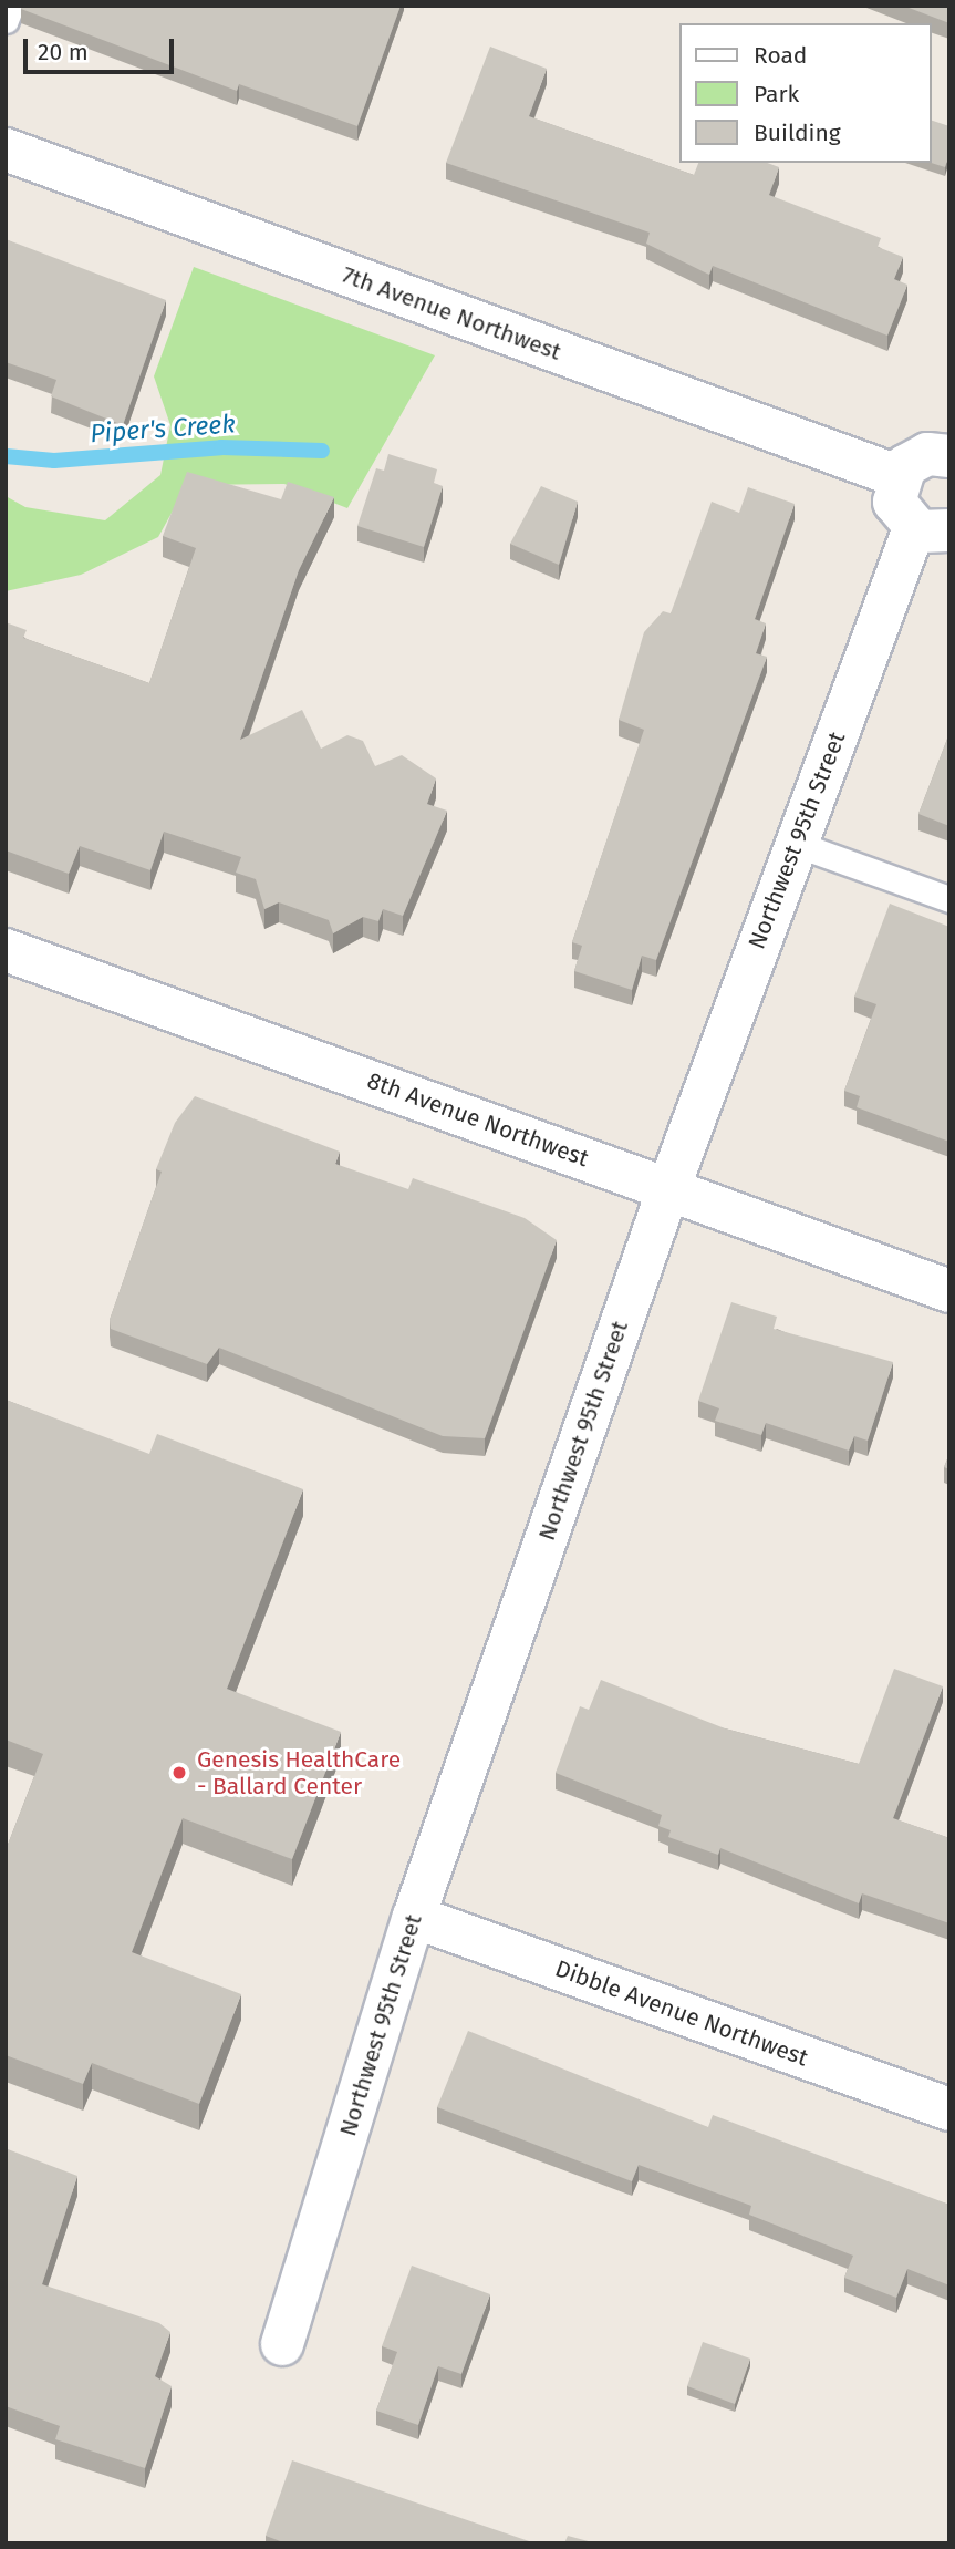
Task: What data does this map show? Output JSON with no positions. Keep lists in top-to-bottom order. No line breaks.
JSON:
{"streets":{"street":["7th Avenue Northwest","Northwest 95th Street","8th Avenue Northwest","Dibble Avenue Northwest"]},"crossings":[["Northwest 95th Street","8th Avenue Northwest"],["Northwest 95th Street","Dibble Avenue Northwest"]],"water":["Piper's Creek"],"places":["Genesis HealthCare - Ballard Center"],"legend":["Road","Park","Building"],"scale_bar":"20 m"}
